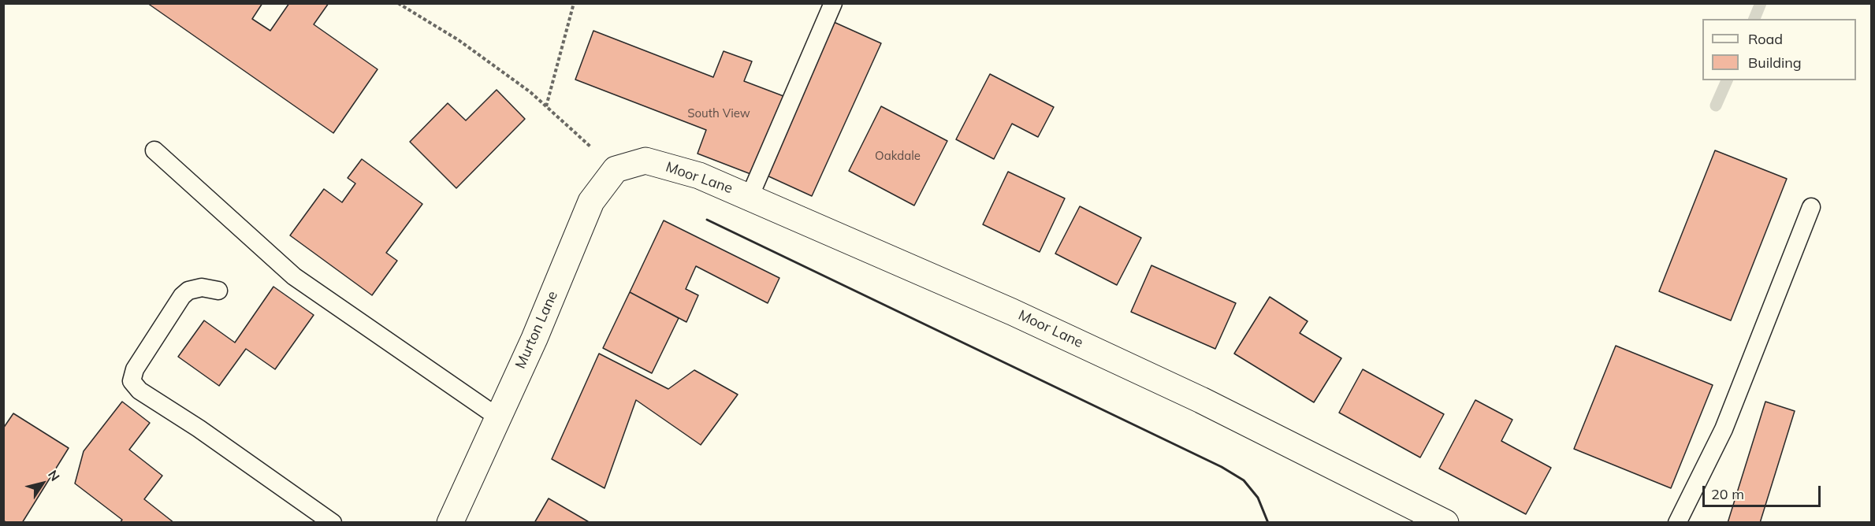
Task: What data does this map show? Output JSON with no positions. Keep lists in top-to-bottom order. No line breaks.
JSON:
{"streets":{"street":["Moor Lane","Murton Lane"]},"crossings":[["Moor Lane","Murton Lane"]],"house_numbers":["South View","Oakdale"],"legend":["Road","Building"],"scale_bar":"20 m","north":"top right"}
